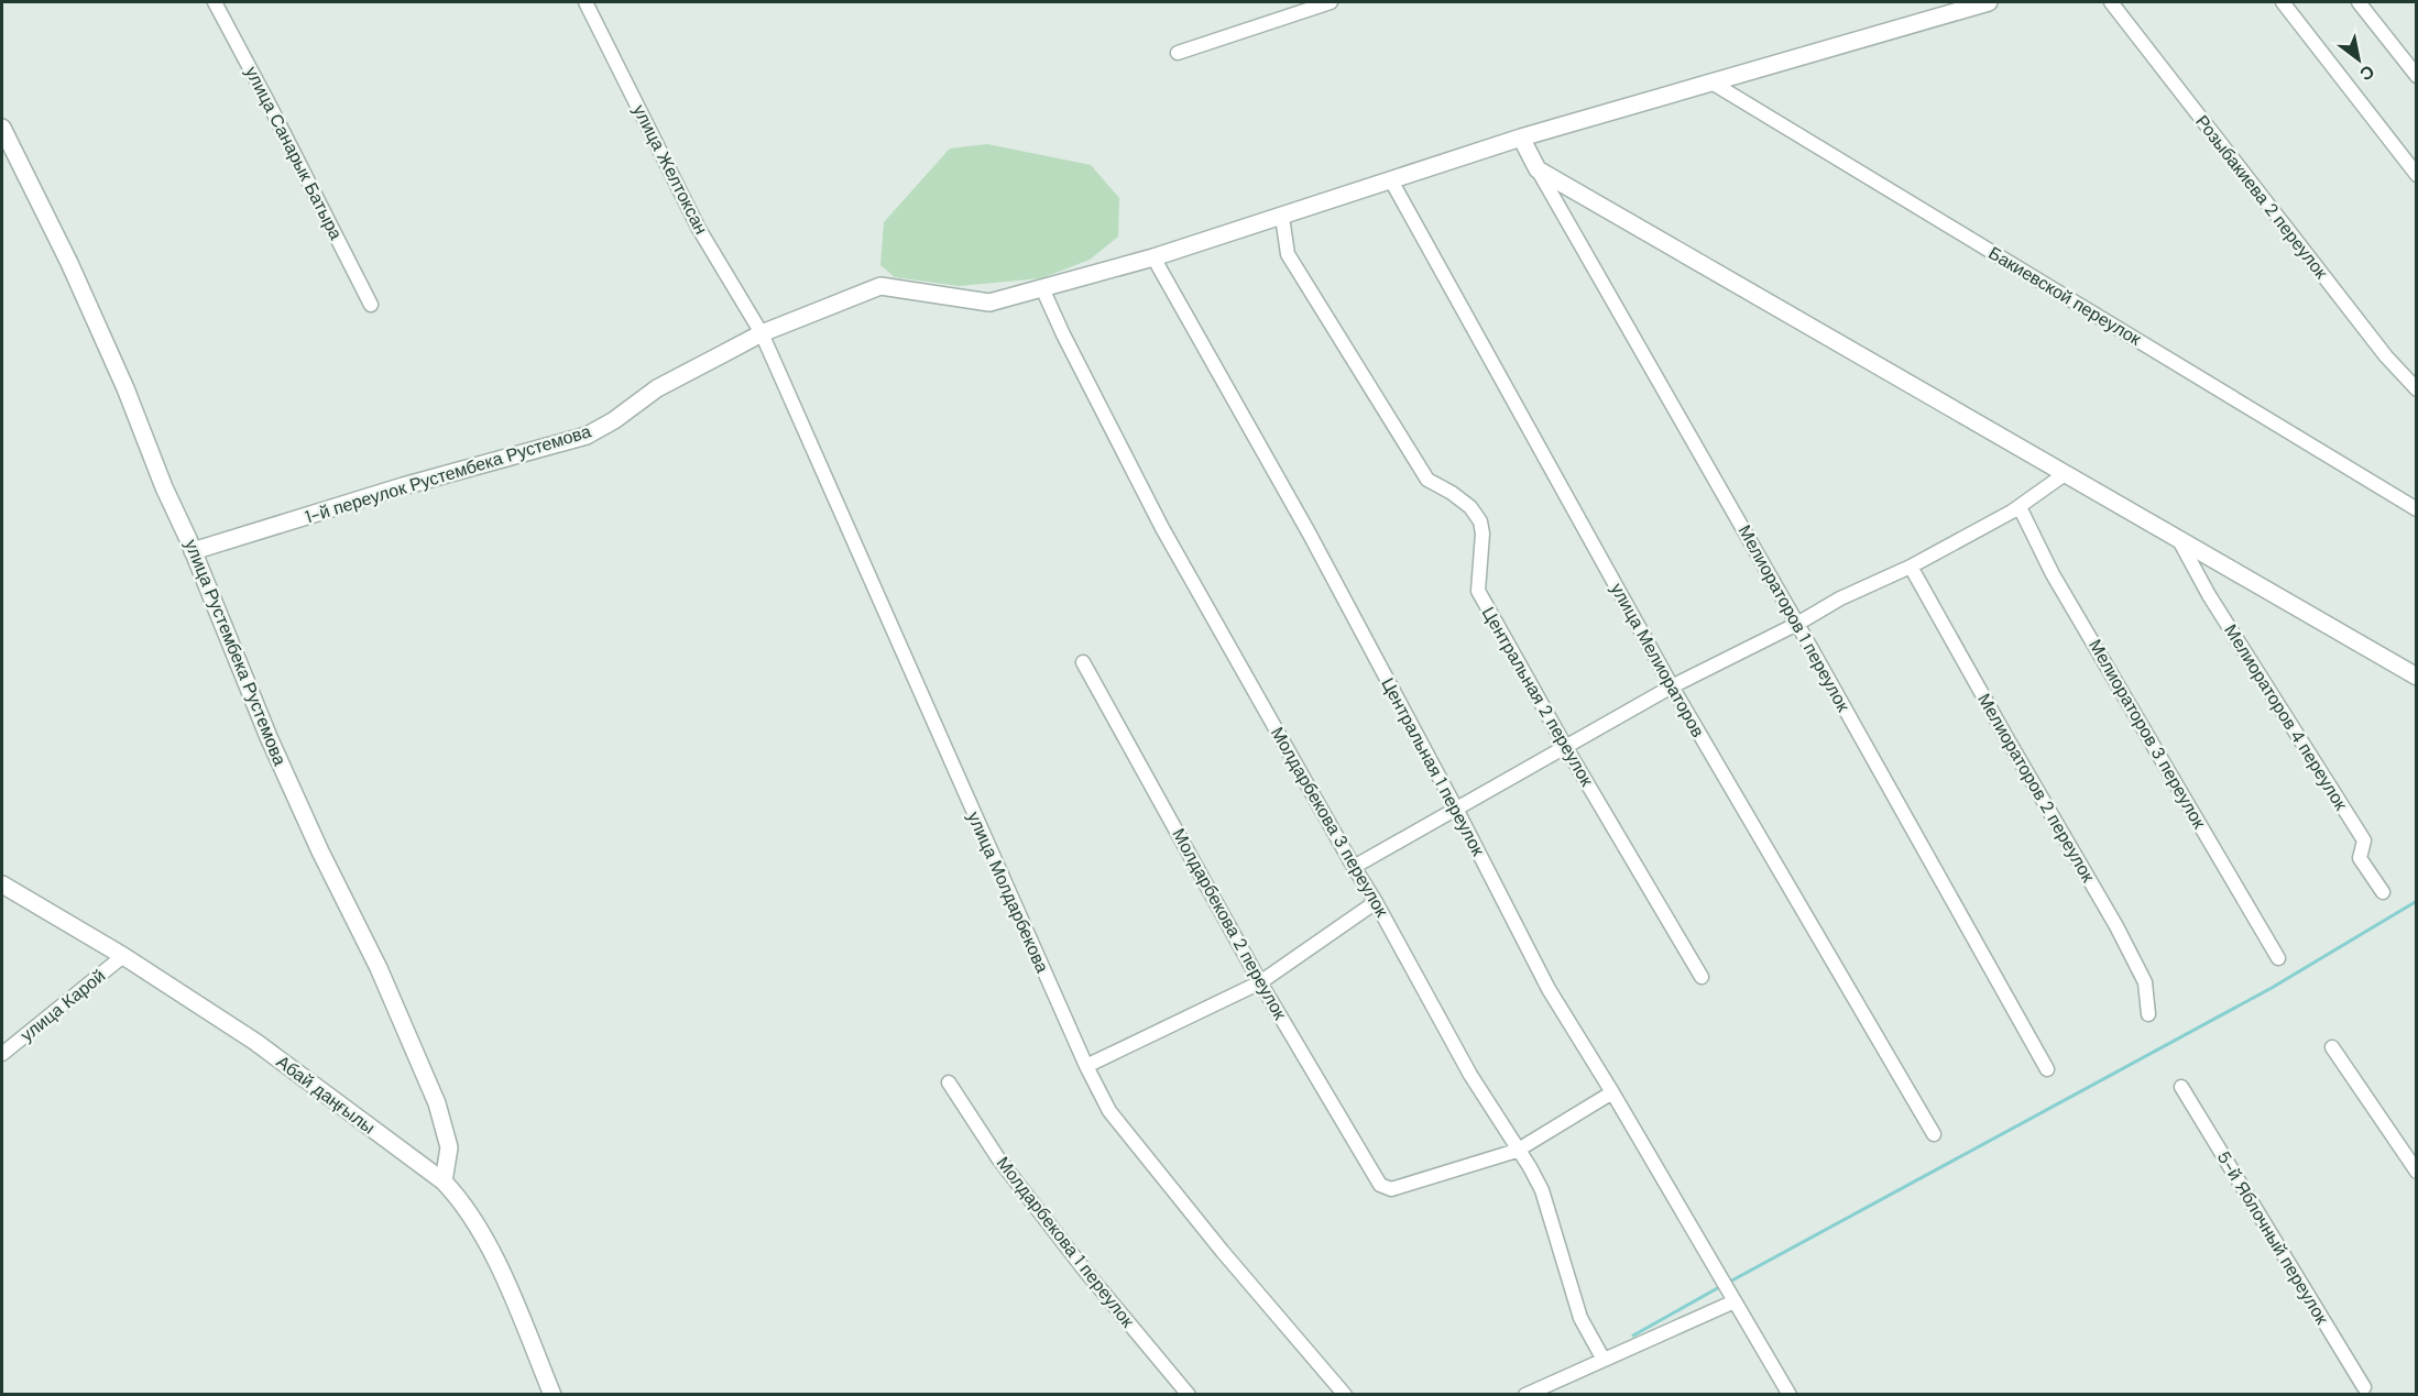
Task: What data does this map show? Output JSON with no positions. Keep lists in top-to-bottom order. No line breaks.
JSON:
{"streets":{"street":["улица Санарык Батыра","улица Желтоксан","Розыбакиева 2 переулок","Бакиевской переулок","1-й переулок Рустембека Рустемова","Мелиораторов 1 переулок","улица Рустембека Рустемова","улица Мелиораторов","Центральная 2 переулок","Мелиораторов 4 переулок","Мелиораторов 3 переулок","Центральная 1 переулок","Мелиораторов 2 переулок","Молдарбекова 3 переулок","улица Молдарбекова","Молдарбекова 2 переулок","улица Карой","Абай даңғылы","5-й Яблочный переулок","Молдарбекова 1 переулок"]},"crossings":[["улица Желтоксан","1-й переулок Рустембека Рустемова"],["улица Желтоксан","улица Молдарбекова"],["Бакиевской переулок","1-й переулок Рустембека Рустемова"],["1-й переулок Рустембека Рустемова","улица Рустембека Рустемова"],["1-й переулок Рустембека Рустемова","улица Мелиораторов"],["1-й переулок Рустембека Рустемова","Центральная 2 переулок"],["1-й переулок Рустембека Рустемова","Центральная 1 переулок"],["1-й переулок Рустембека Рустемова","Молдарбекова 3 переулок"],["1-й переулок Рустембека Рустемова","улица Молдарбекова"],["улица Рустембека Рустемова","Абай даңғылы"],["Молдарбекова 3 переулок","Молдарбекова 2 переулок"],["улица Карой","Абай даңғылы"]],"north":"bottom right"}
